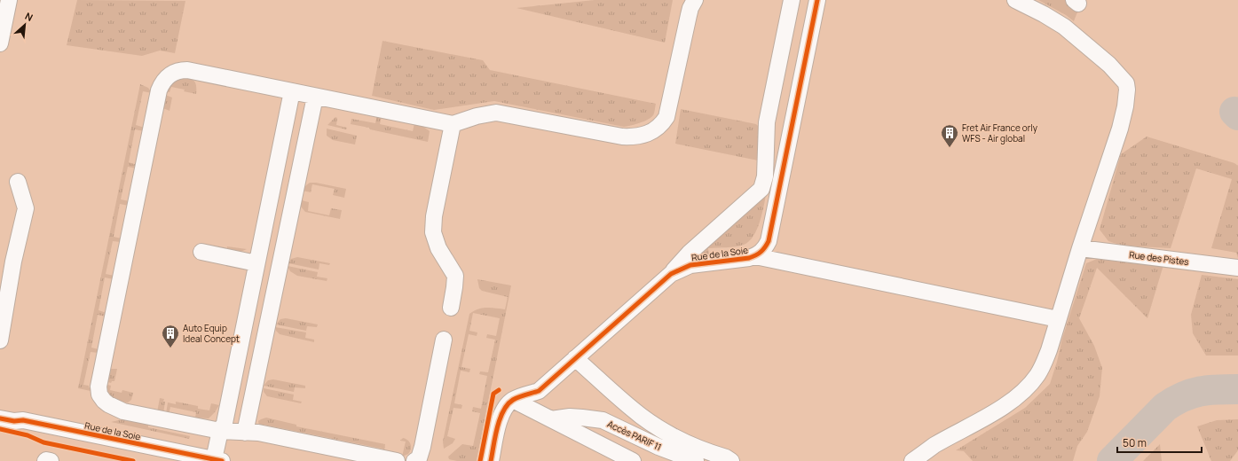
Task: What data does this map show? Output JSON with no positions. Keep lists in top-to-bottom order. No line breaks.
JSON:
{"streets":{"street":["Rue de la Soie","Rue des Pistes","Accès PARIF 11"]},"places":{"building":["Fret Air France orly WFS - Air global","Auto Equip Ideal Concept"]},"scale_bar":"50 m","north":"top right"}
